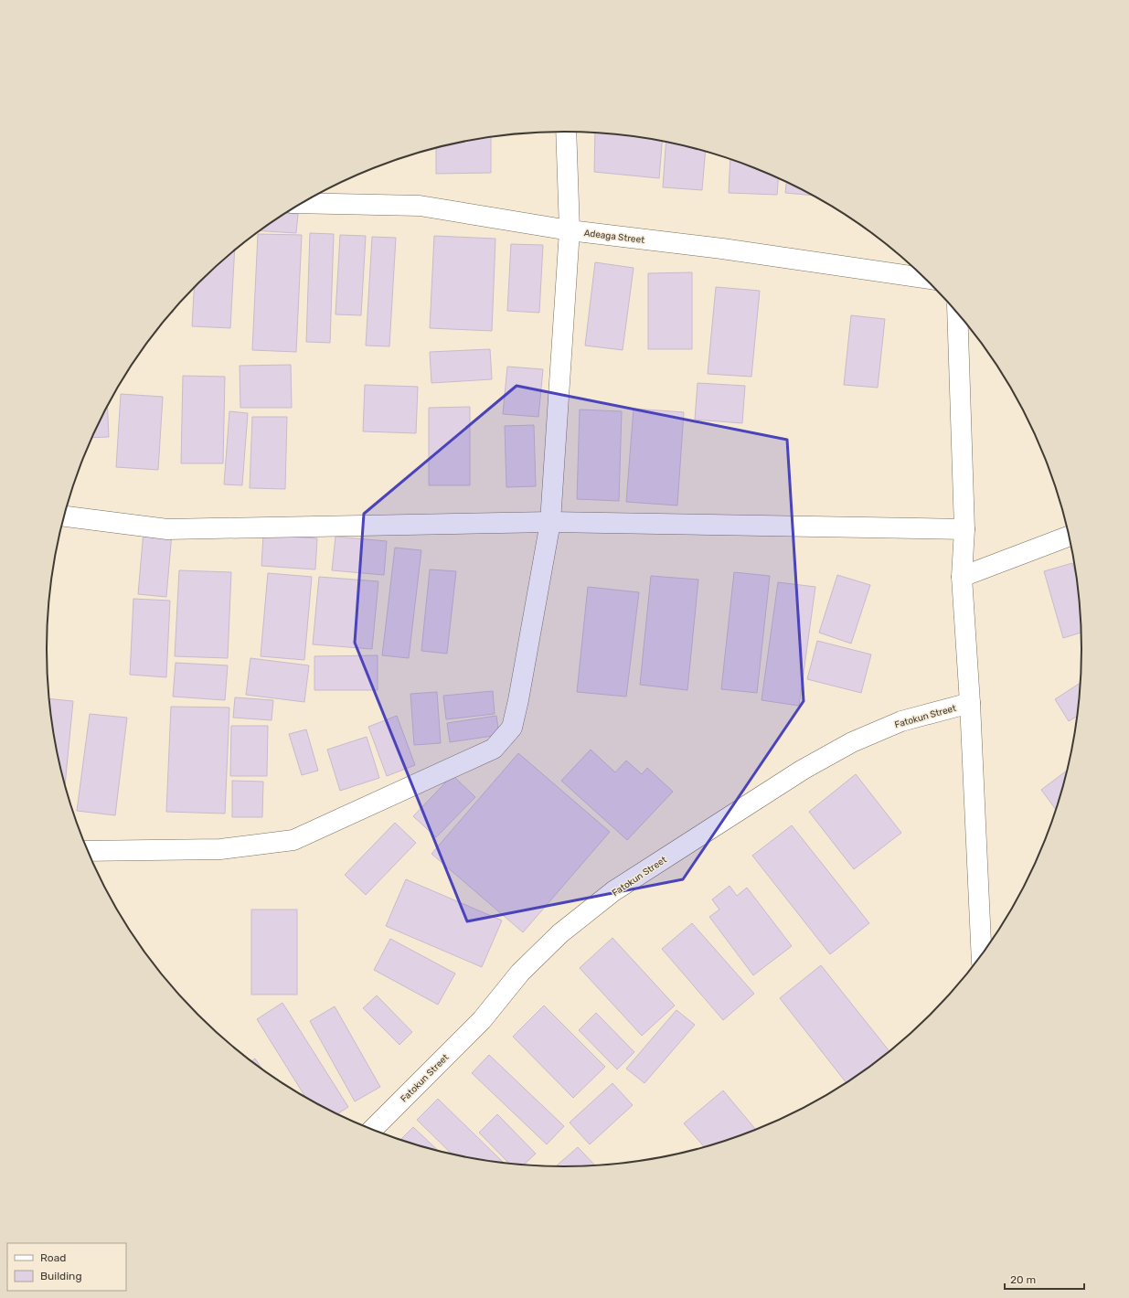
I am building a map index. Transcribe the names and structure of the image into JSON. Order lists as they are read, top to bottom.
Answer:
{
  "streets": {
    "street": ["Adeaga Street", "Fatokun Street"]
  },
  "legend": ["Road", "Building"],
  "scale_bar": "20 m"
}
